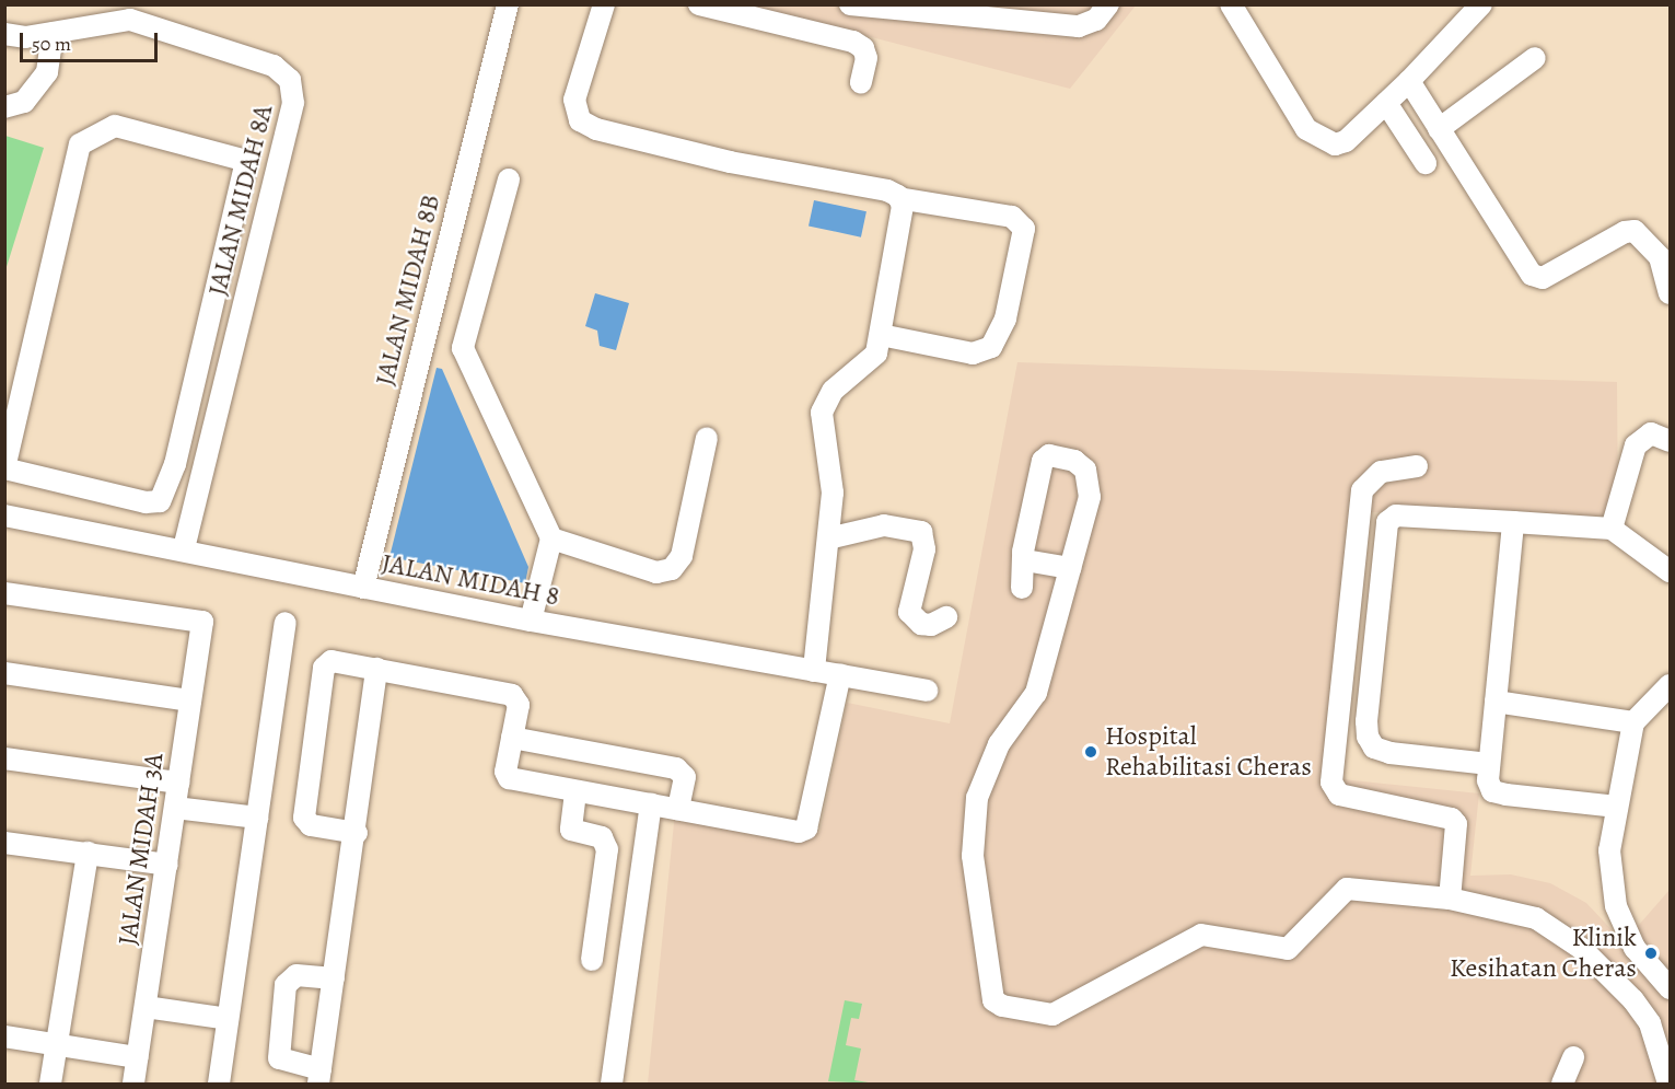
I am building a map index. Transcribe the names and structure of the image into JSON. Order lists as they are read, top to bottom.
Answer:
{
  "streets": {
    "street": [
      "JALAN MIDAH 8A",
      "JALAN MIDAH 8B",
      "JALAN MIDAH 8",
      "JALAN MIDAH 3A"
    ]
  },
  "crossings": [
    ["JALAN MIDAH 8A", "JALAN MIDAH 8"],
    ["JALAN MIDAH 8B", "JALAN MIDAH 8"]
  ],
  "places": ["Hospital Rehabilitasi Cheras", "Klinik Kesihatan Cheras"],
  "scale_bar": "50 m"
}
